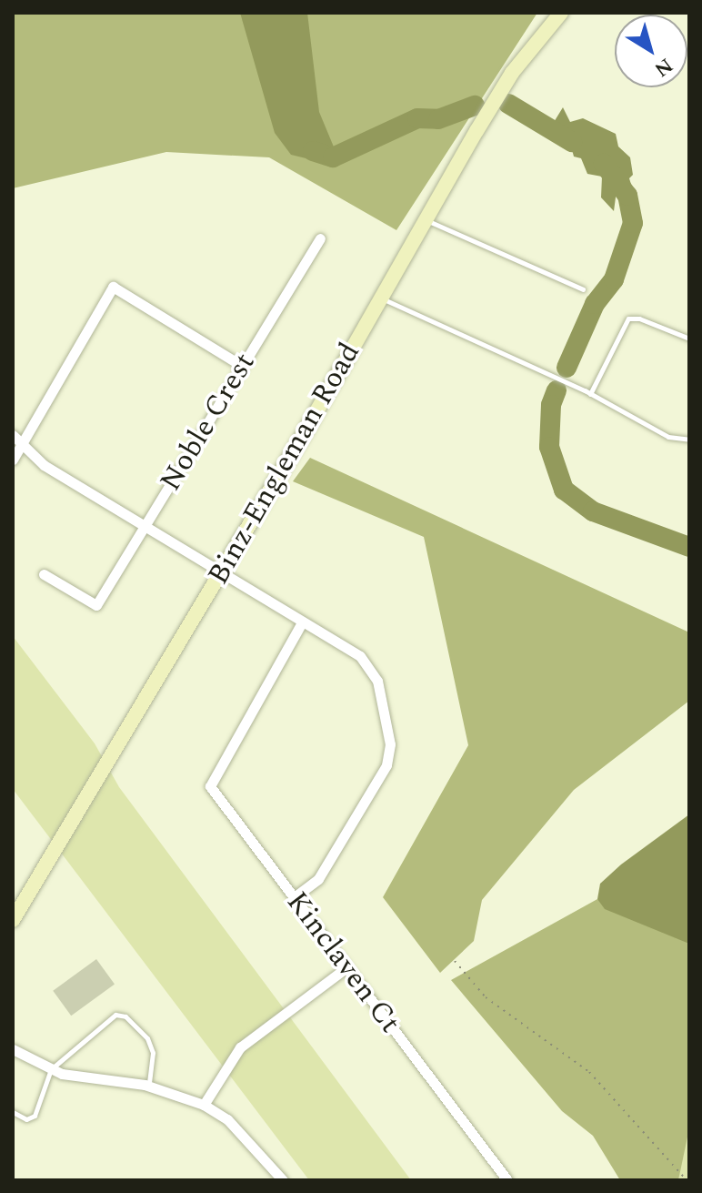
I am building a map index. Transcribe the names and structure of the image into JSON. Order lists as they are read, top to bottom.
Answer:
{
  "streets": {
    "street": ["Noble Crest", "Binz-Engleman Road", "Kinclaven Ct"]
  },
  "north": "bottom right"
}
